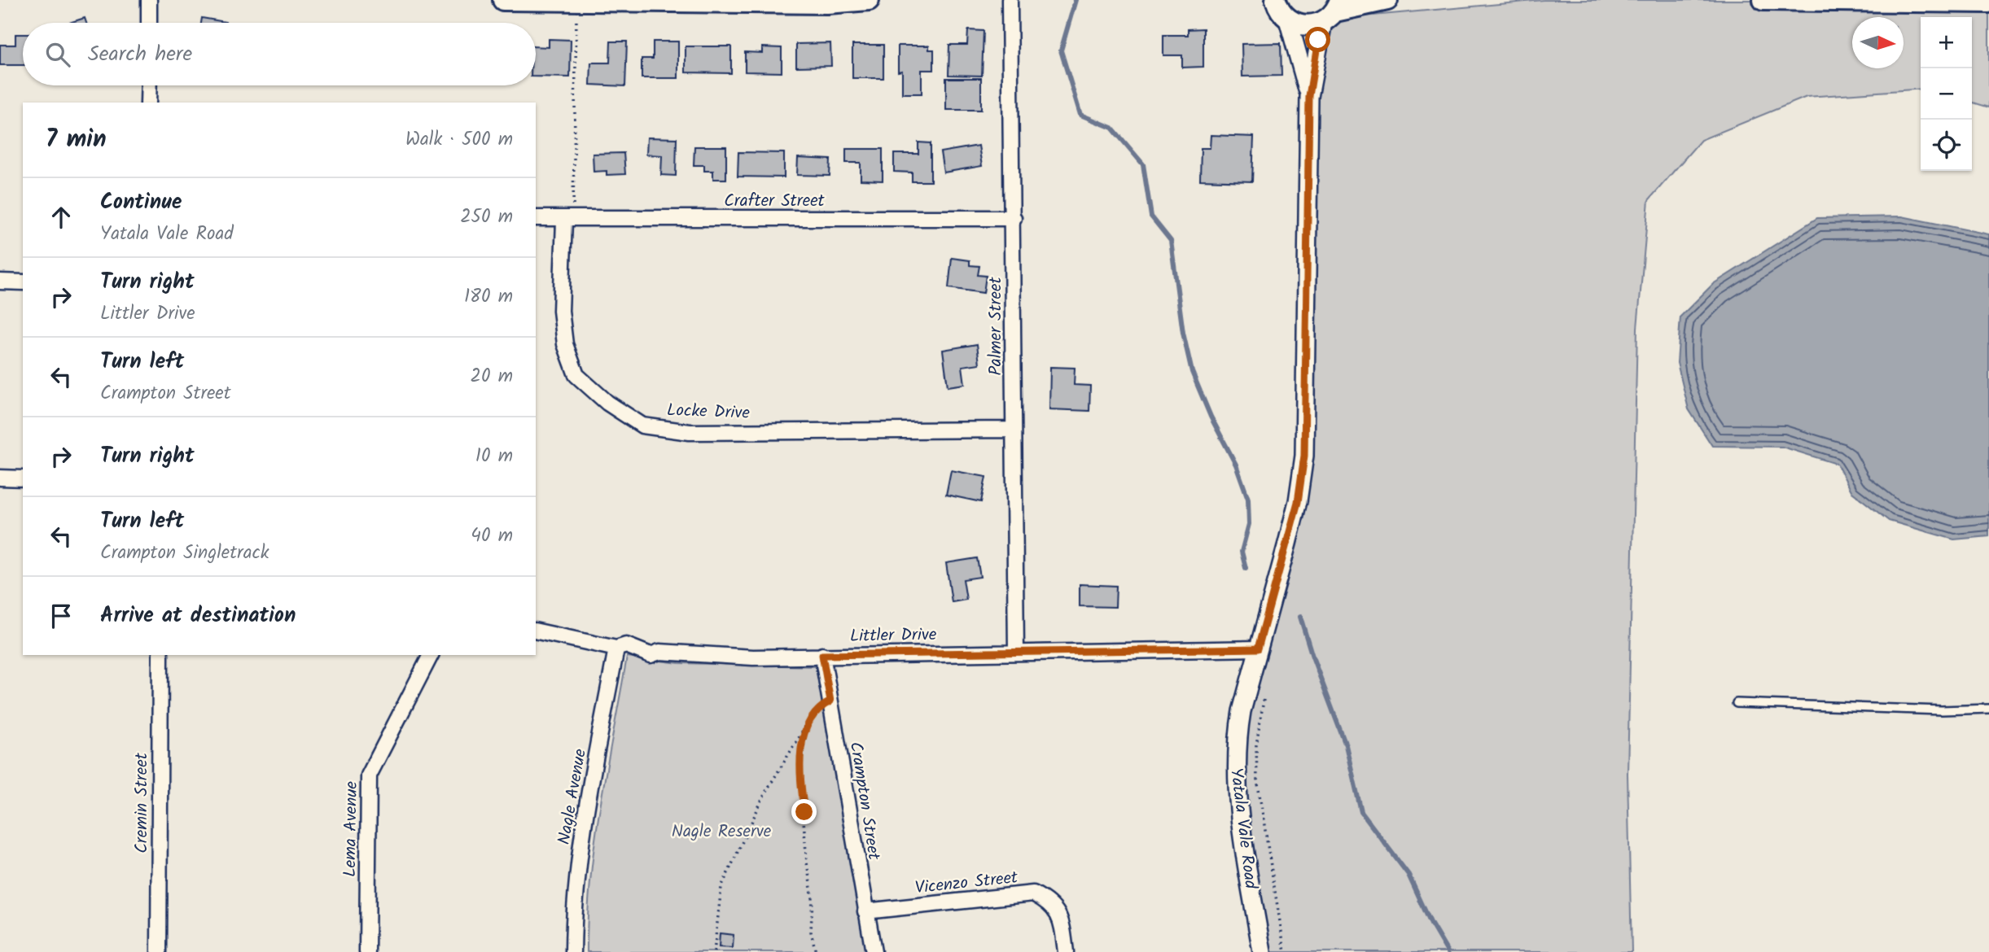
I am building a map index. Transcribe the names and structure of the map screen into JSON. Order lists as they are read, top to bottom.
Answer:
{
  "streets": {
    "street": [
      "Crafter Street",
      "Palmer Street",
      "Locke Drive",
      "Littler Drive",
      "Nagle Avenue",
      "Crampton Street",
      "Cremin Street",
      "Yatala Vale Road",
      "Lema Avenue",
      "Vicenzo Street"
    ]
  },
  "crossings": [
    ["Crafter Street", "Palmer Street"],
    ["Crafter Street", "Locke Drive"],
    ["Palmer Street", "Locke Drive"],
    ["Palmer Street", "Littler Drive"],
    ["Littler Drive", "Nagle Avenue"],
    ["Littler Drive", "Crampton Street"],
    ["Littler Drive", "Yatala Vale Road"],
    ["Crampton Street", "Vicenzo Street"]
  ],
  "parks": ["Nagle Reserve"],
  "north": "right",
  "page": {
    "map_buttons": ["+", "−"],
    "search": "Search here",
    "heading": ["7 min", "Walk · 500 m"],
    "list": [
      ["Continue", "Yatala Vale Road", "250 m"],
      ["Turn right", "Littler Drive", "180 m"],
      ["Turn left", "Crampton Street", "20 m"],
      ["Turn right", "10 m"],
      ["Turn left", "Crampton Singletrack", "40 m"],
      "Arrive at destination"
    ]
  }
}
